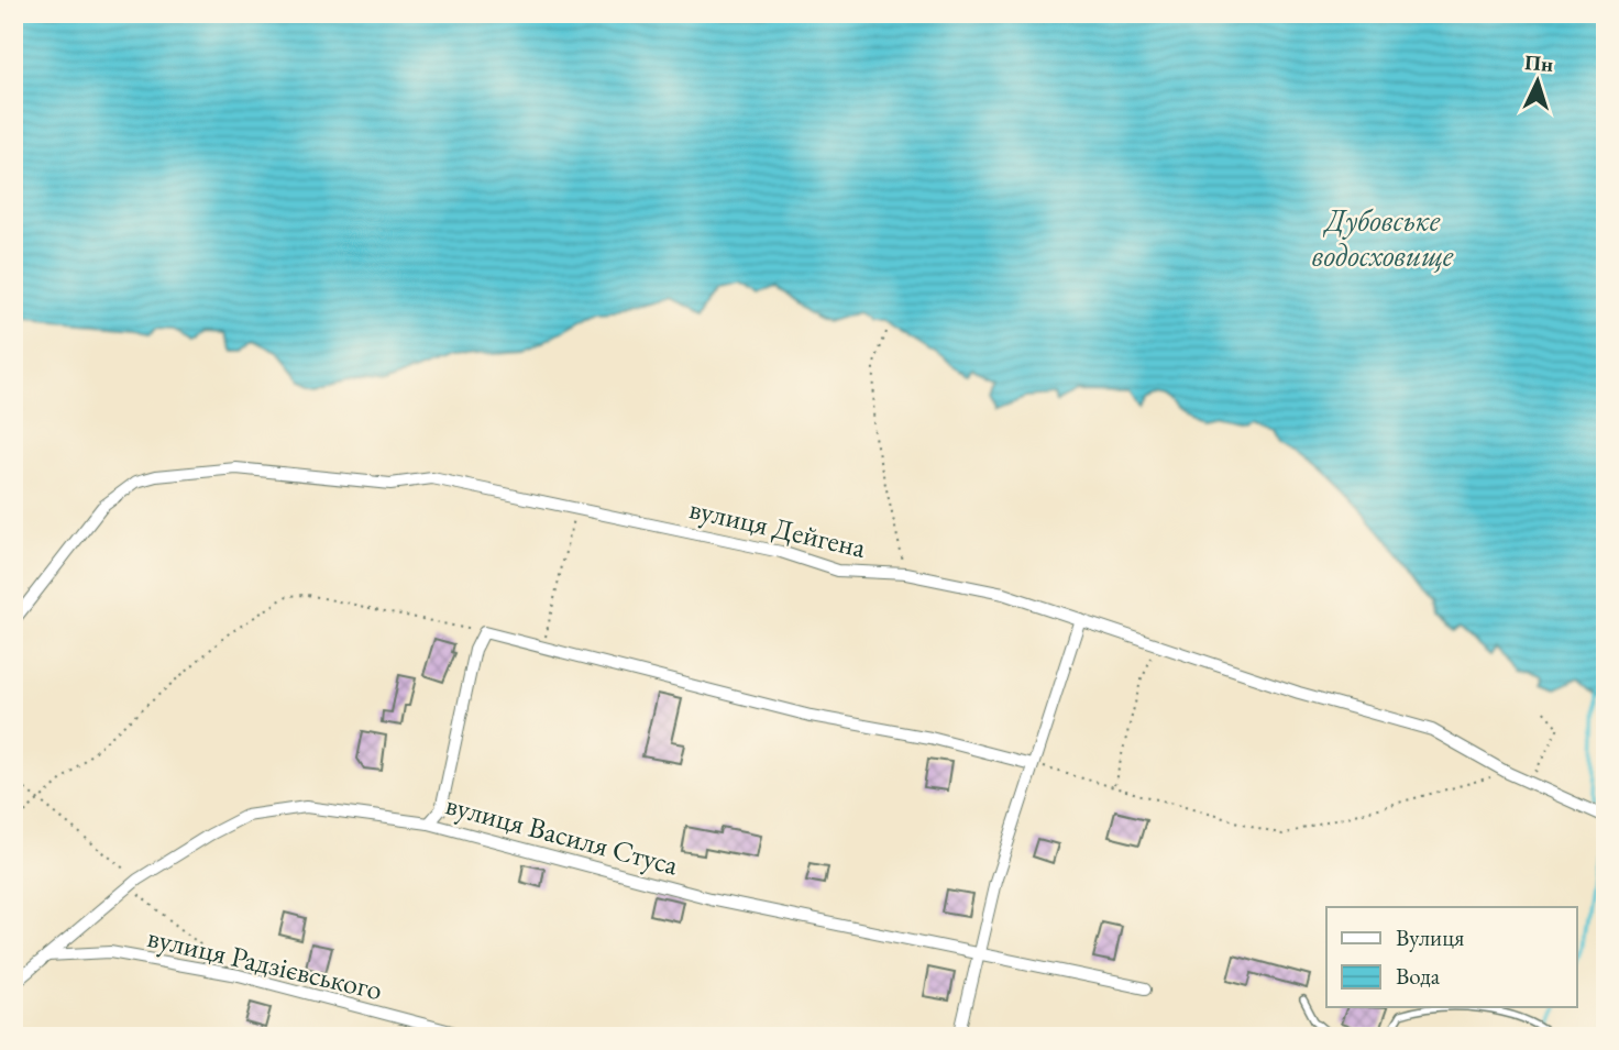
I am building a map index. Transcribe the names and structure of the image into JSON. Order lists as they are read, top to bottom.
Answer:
{
  "streets": {
    "street": ["вулиця Дейгена", "вулиця Василя Стуса", "вулиця Радзієвського"]
  },
  "crossings": [
    ["вулиця Василя Стуса", "вулиця Радзієвського"]
  ],
  "water": ["Дубовське водосховище"],
  "legend": ["Вулиця", "Вода"],
  "north": "top"
}
